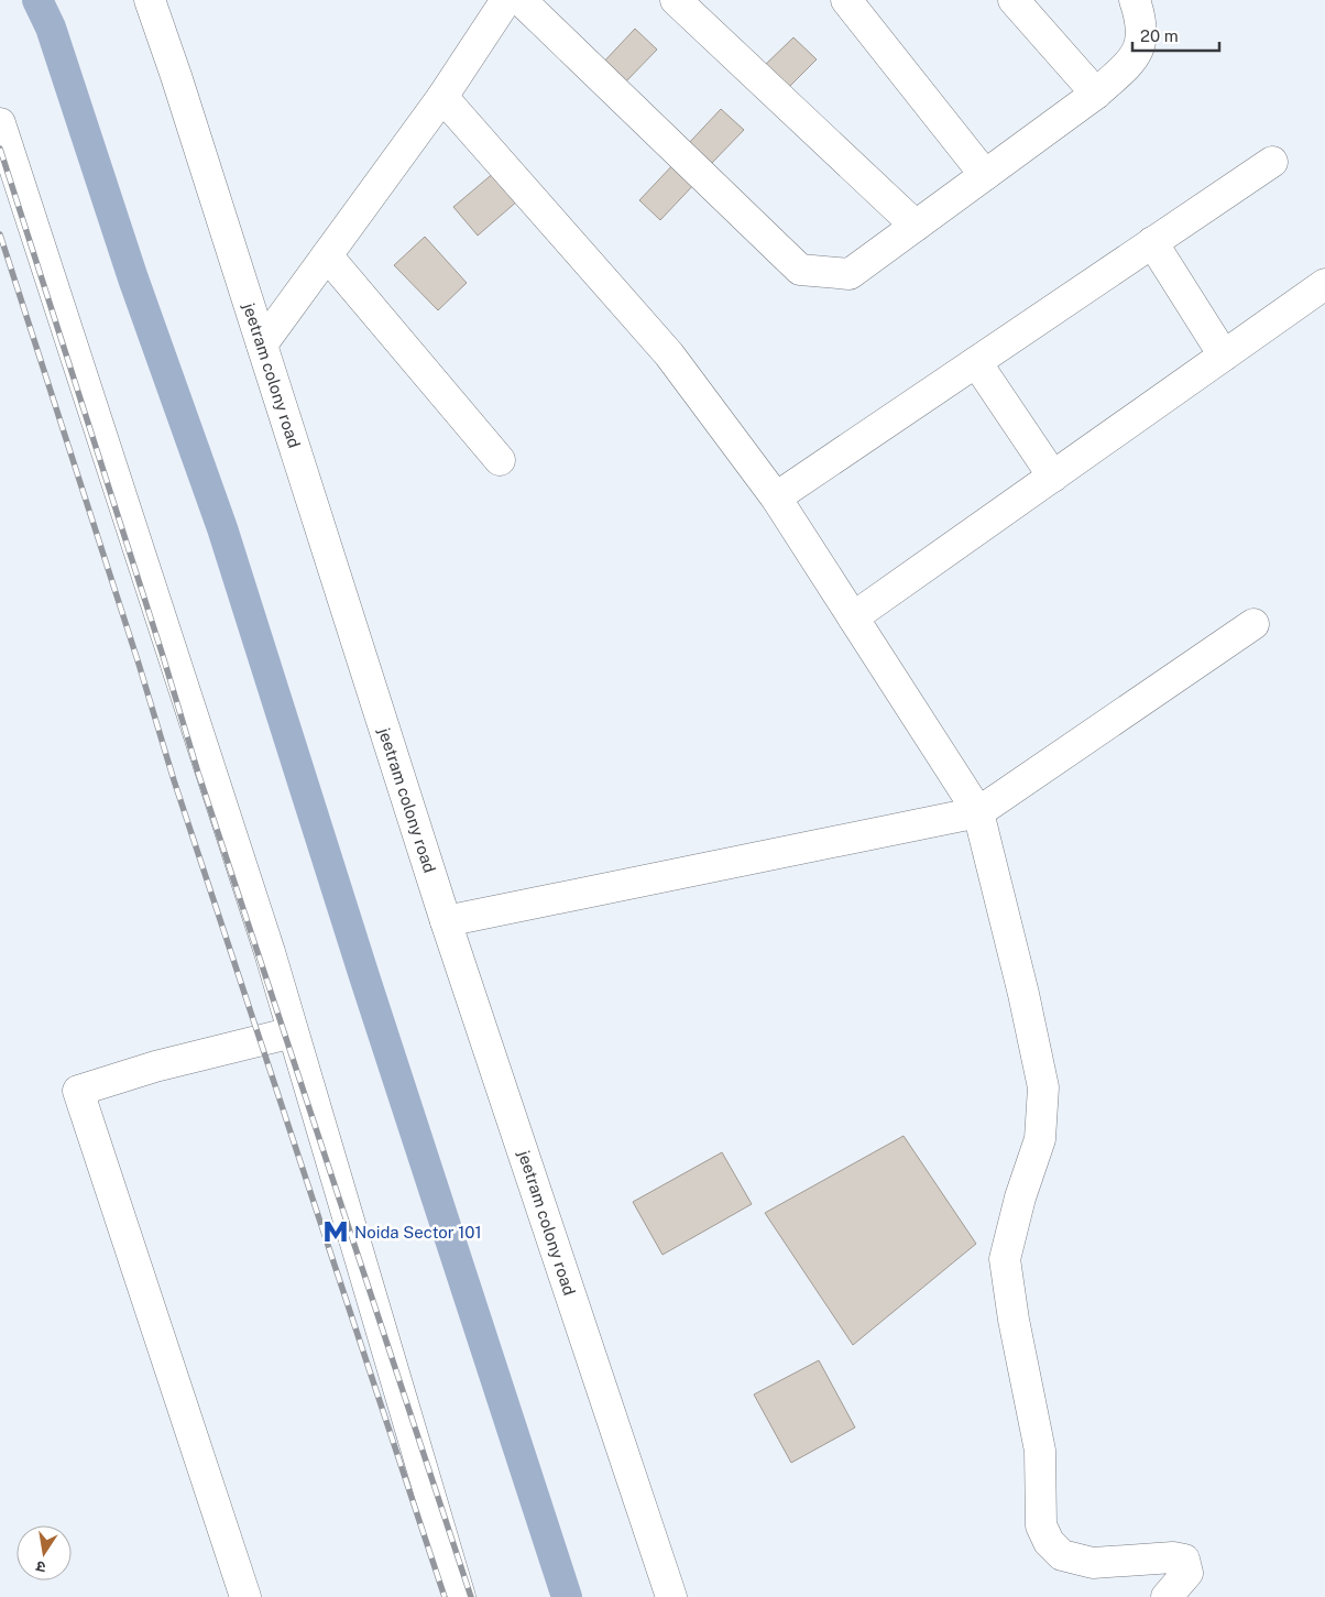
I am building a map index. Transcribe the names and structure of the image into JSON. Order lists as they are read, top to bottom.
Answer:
{
  "streets": {
    "street": ["jeetram colony road"]
  },
  "places": {
    "metro station": ["Noida Sector 101"]
  },
  "scale_bar": "20 m",
  "north": "bottom"
}
